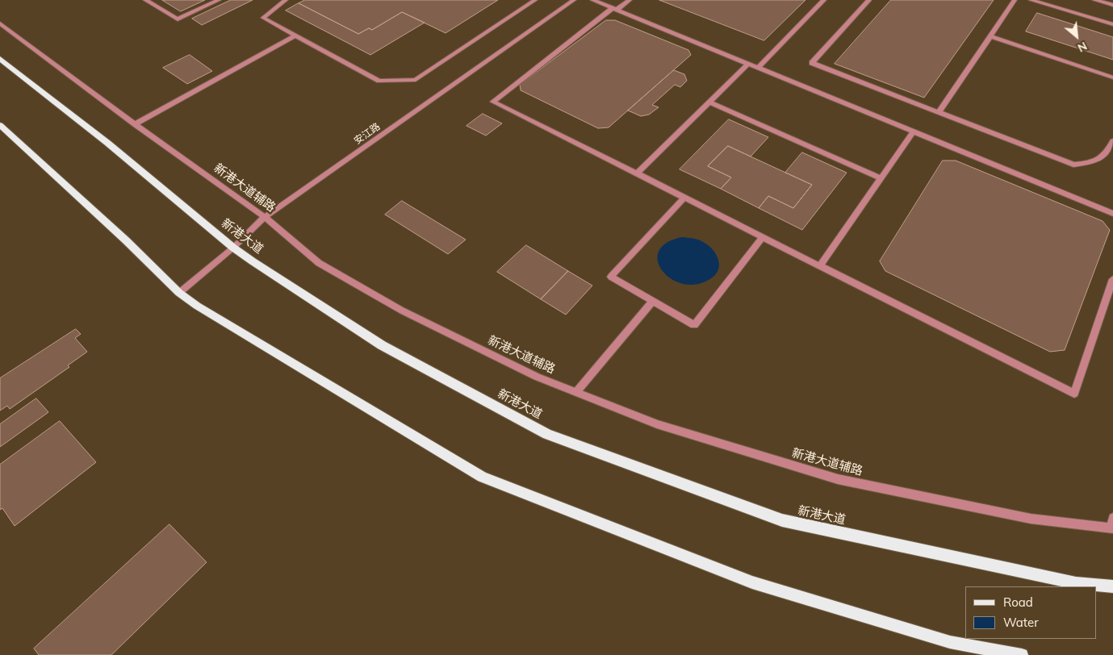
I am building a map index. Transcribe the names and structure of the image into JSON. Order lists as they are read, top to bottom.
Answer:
{
  "streets": {
    "main road": ["新港大道"],
    "street": ["安江路", "新港大道辅路"]
  },
  "crossings": [
    ["安江路", "新港大道辅路"],
    ["安江路", "新港大道"]
  ],
  "legend": ["Road", "Water"],
  "north": "bottom right"
}
